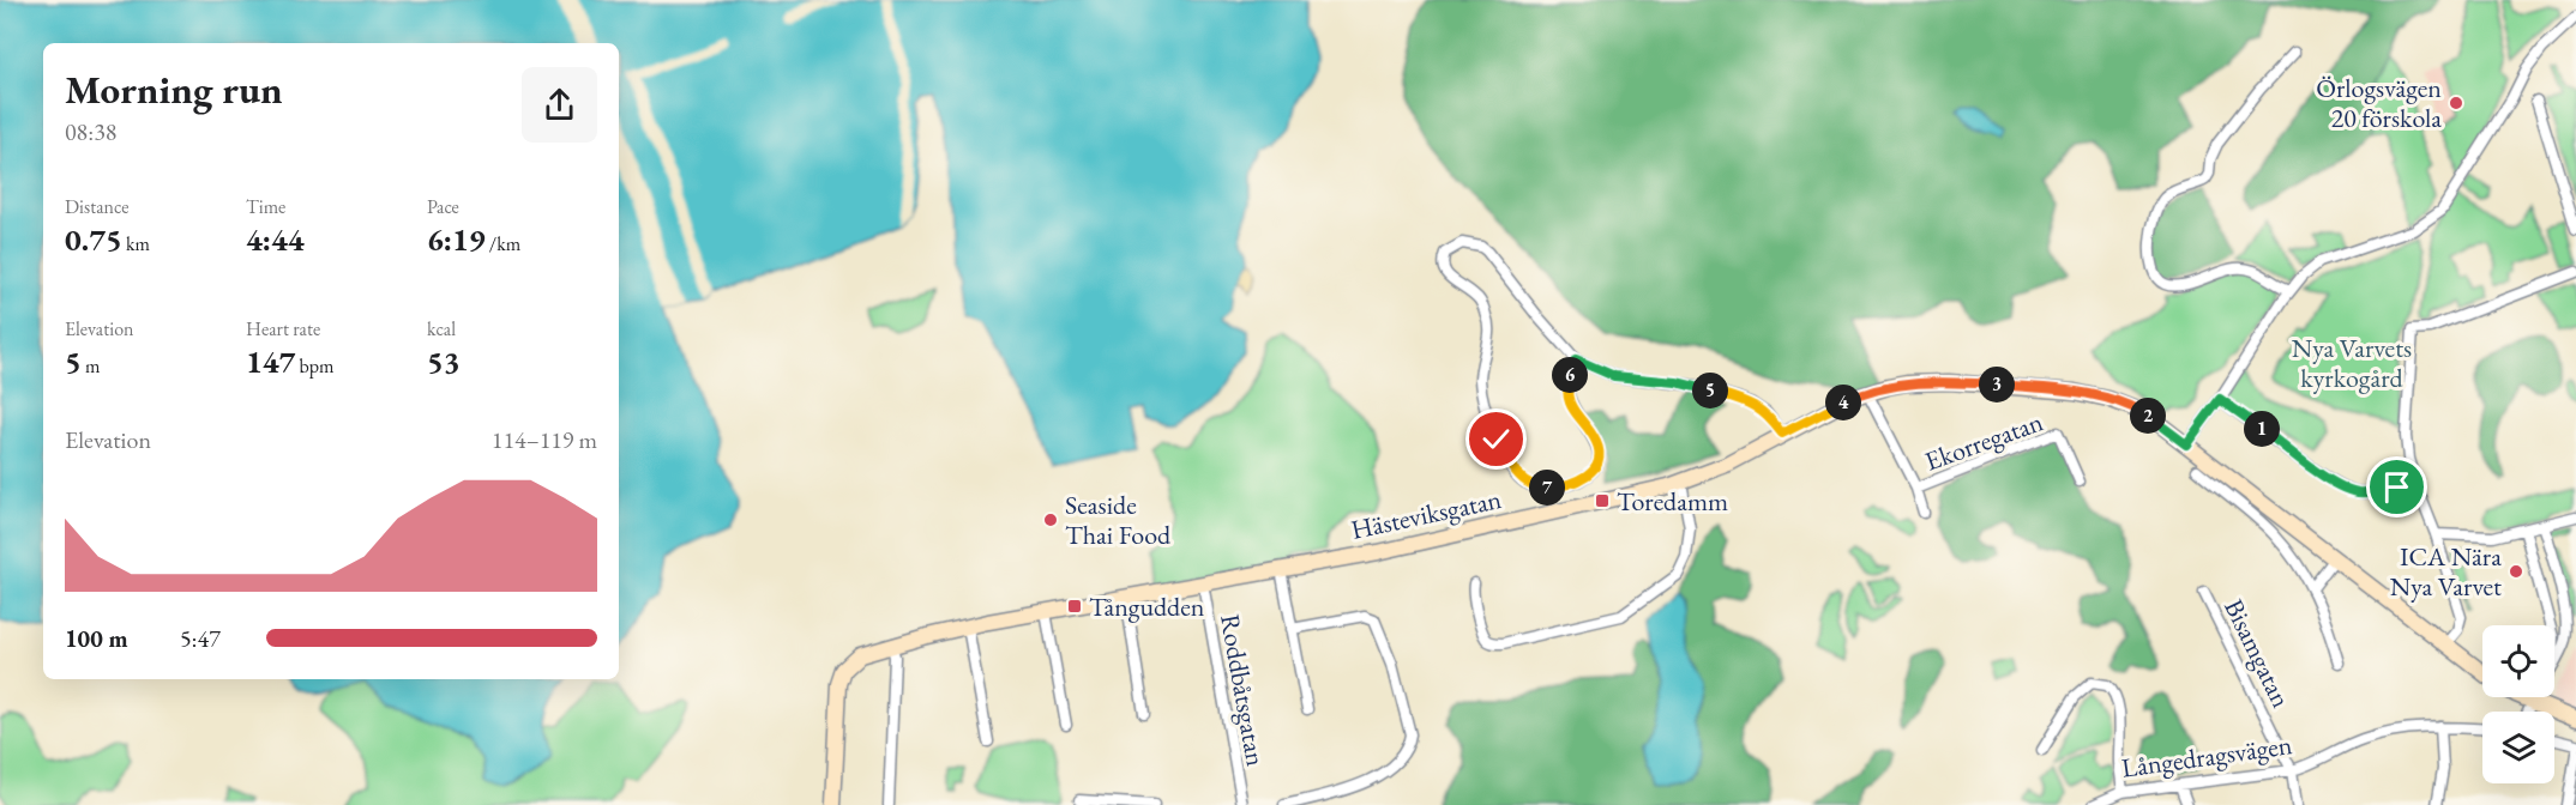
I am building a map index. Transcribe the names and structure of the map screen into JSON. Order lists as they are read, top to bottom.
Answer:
{
  "streets": {
    "street": [
      "Ekorregatan",
      "Hästeviksgatan",
      "Bisamgatan",
      "Roddbåtsgatan",
      "Långedragsvägen"
    ]
  },
  "crossings": [
    ["Ekorregatan", "Hästeviksgatan"],
    ["Hästeviksgatan", "Roddbåtsgatan"],
    ["Bisamgatan", "Långedragsvägen"]
  ],
  "parks": ["Nya Varvets kyrkogård"],
  "places": {
    "other": ["Örlogsvägen 20 förskola", "Seaside Thai Food", "ICA Nära Nya Varvet"],
    "transit": ["Toredamm", "Tångudden"]
  },
  "page": {
    "heading": ["Morning run", "08:38"],
    "stats": [
      ["Distance", "0.75 km"],
      ["Time", "4:44"],
      ["Pace", "6:19 /km"],
      ["Elevation", "5 m"],
      ["Heart rate", "147 bpm"],
      ["kcal", "53"]
    ],
    "pins": [
      "6",
      "3",
      "5",
      "4",
      "2",
      "1",
      "7"
    ],
    "chart": ["Elevation", "114–119 m"],
    "list": [
      {
        "name": "100 m",
        "note": "5:47"
      }
    ]
  }
}
